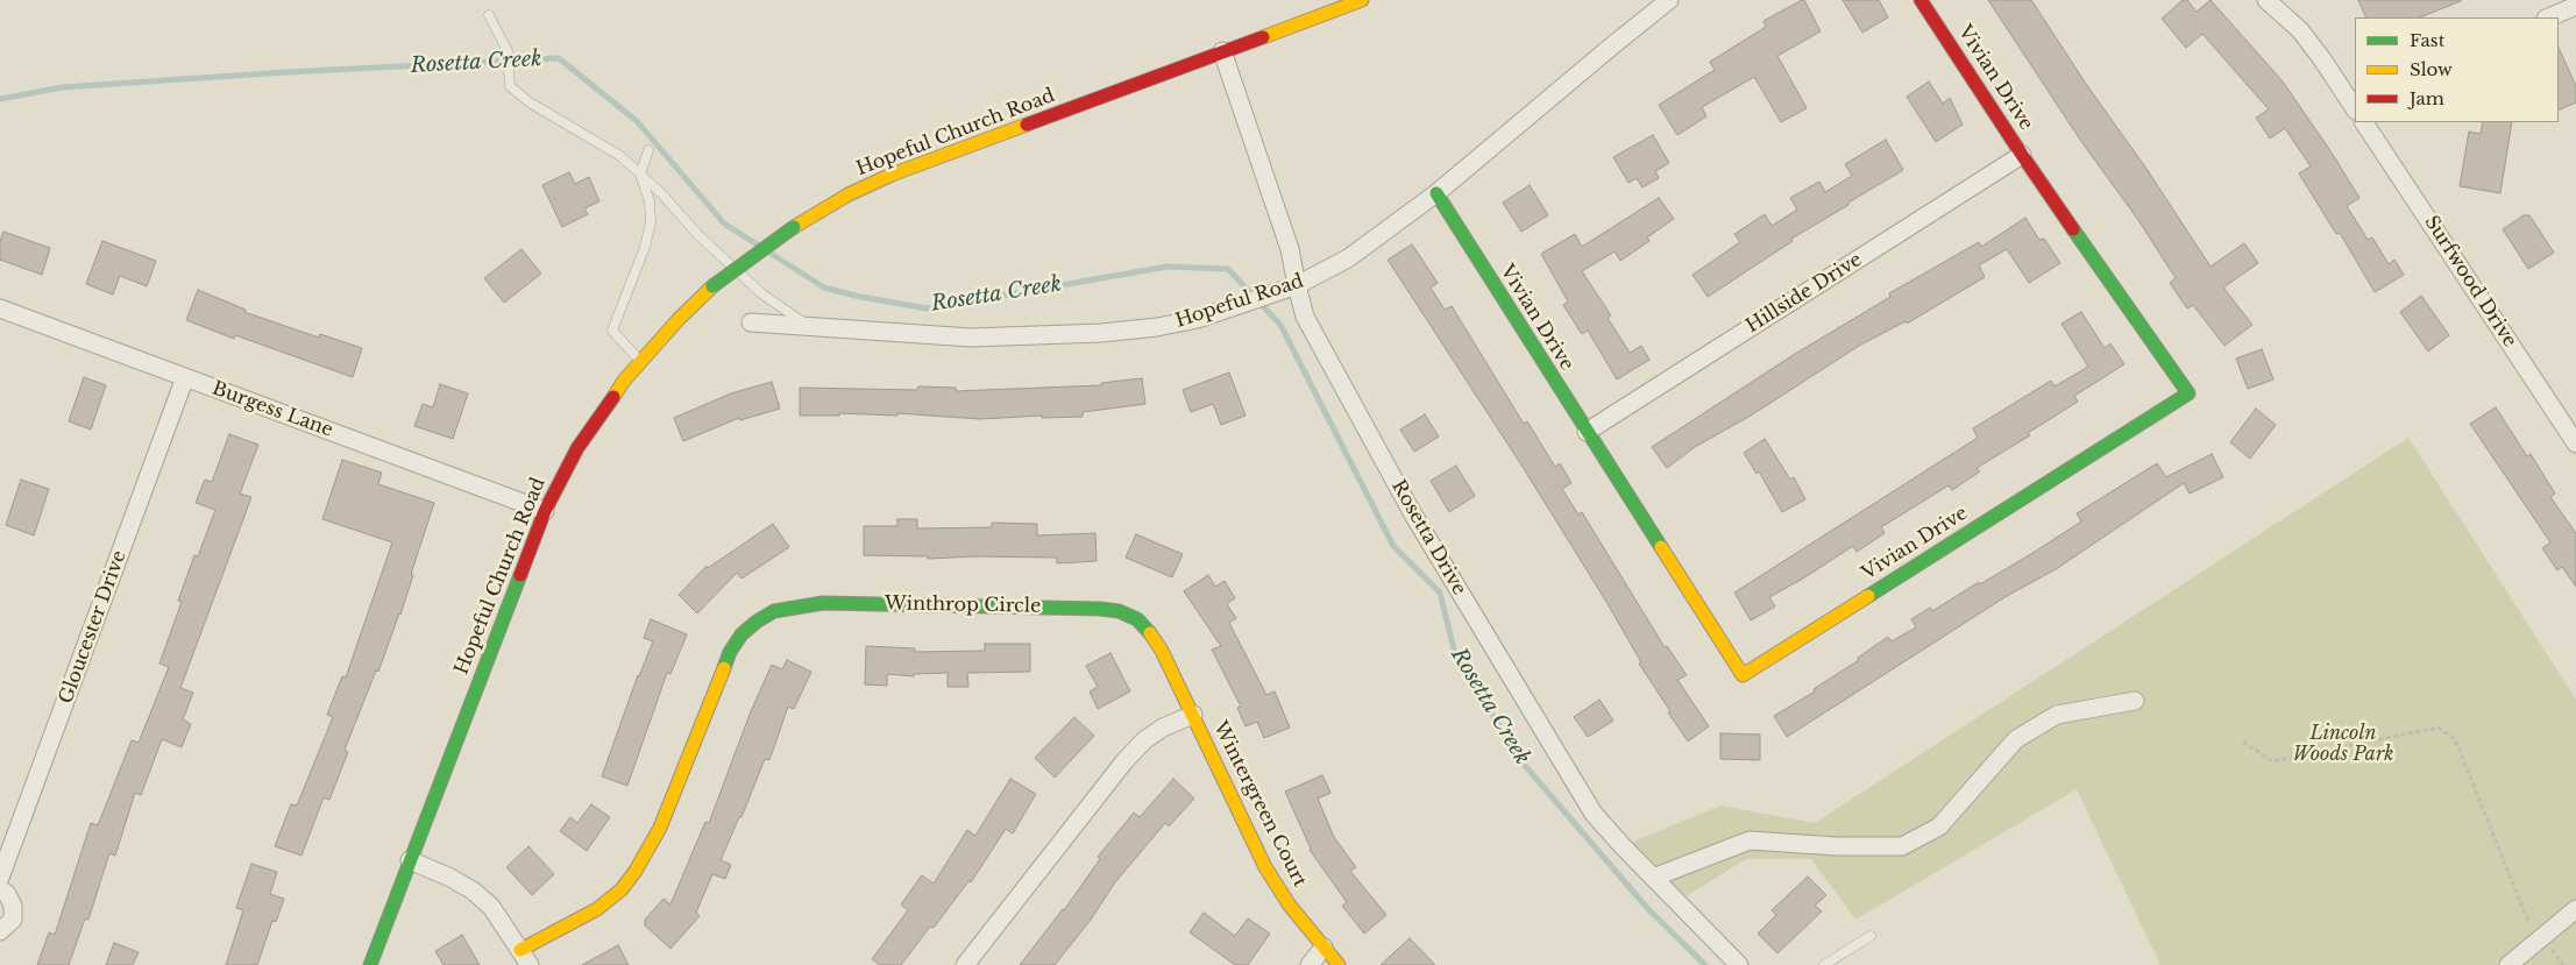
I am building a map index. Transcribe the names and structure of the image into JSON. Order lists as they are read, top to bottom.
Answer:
{
  "streets": {
    "street": [
      "Vivian Drive",
      "Hopeful Church Road",
      "Surfwood Drive",
      "Hillside Drive",
      "Hopeful Road",
      "Burgess Lane",
      "Rosetta Drive",
      "Winthrop Circle",
      "Gloucester Drive",
      "Wintergreen Court"
    ]
  },
  "crossings": [
    ["Vivian Drive", "Hillside Drive"],
    ["Vivian Drive", "Hopeful Road"],
    ["Hopeful Church Road", "Burgess Lane"],
    ["Hopeful Church Road", "Rosetta Drive"],
    ["Hopeful Road", "Rosetta Drive"],
    ["Burgess Lane", "Gloucester Drive"],
    ["Winthrop Circle", "Wintergreen Court"]
  ],
  "water": ["Rosetta Creek"],
  "parks": ["Lincoln Woods Park"],
  "legend": ["Fast", "Slow", "Jam"]
}
